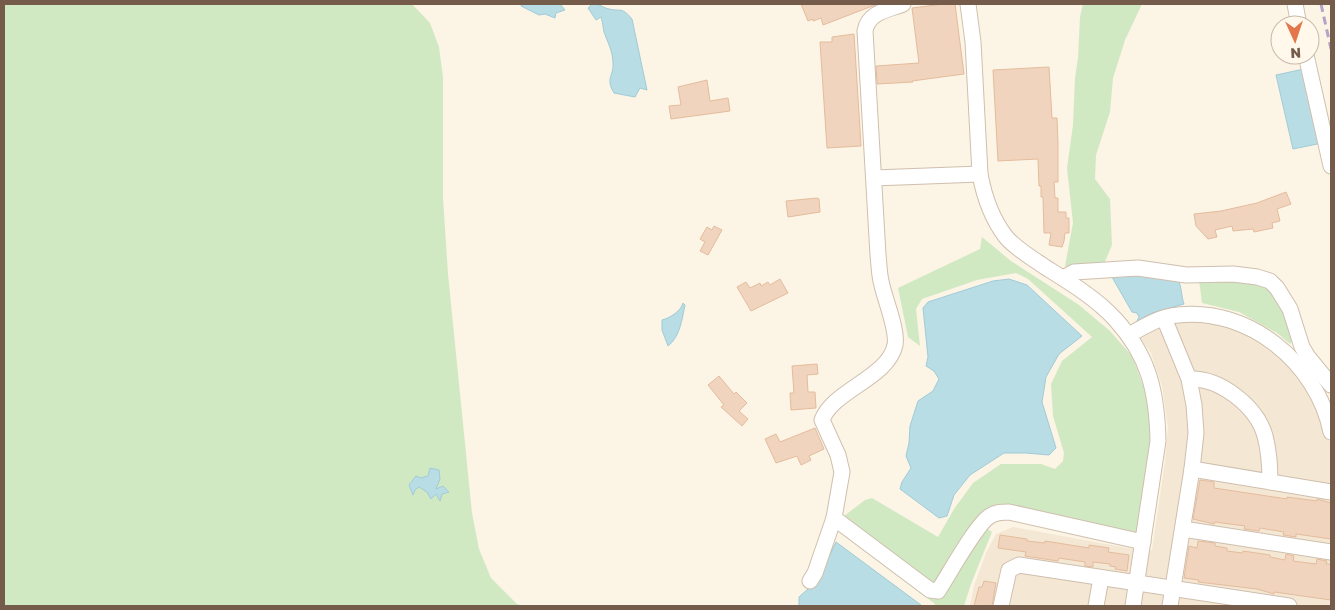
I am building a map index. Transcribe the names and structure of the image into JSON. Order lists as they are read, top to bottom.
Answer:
{
  "north": "bottom"
}
